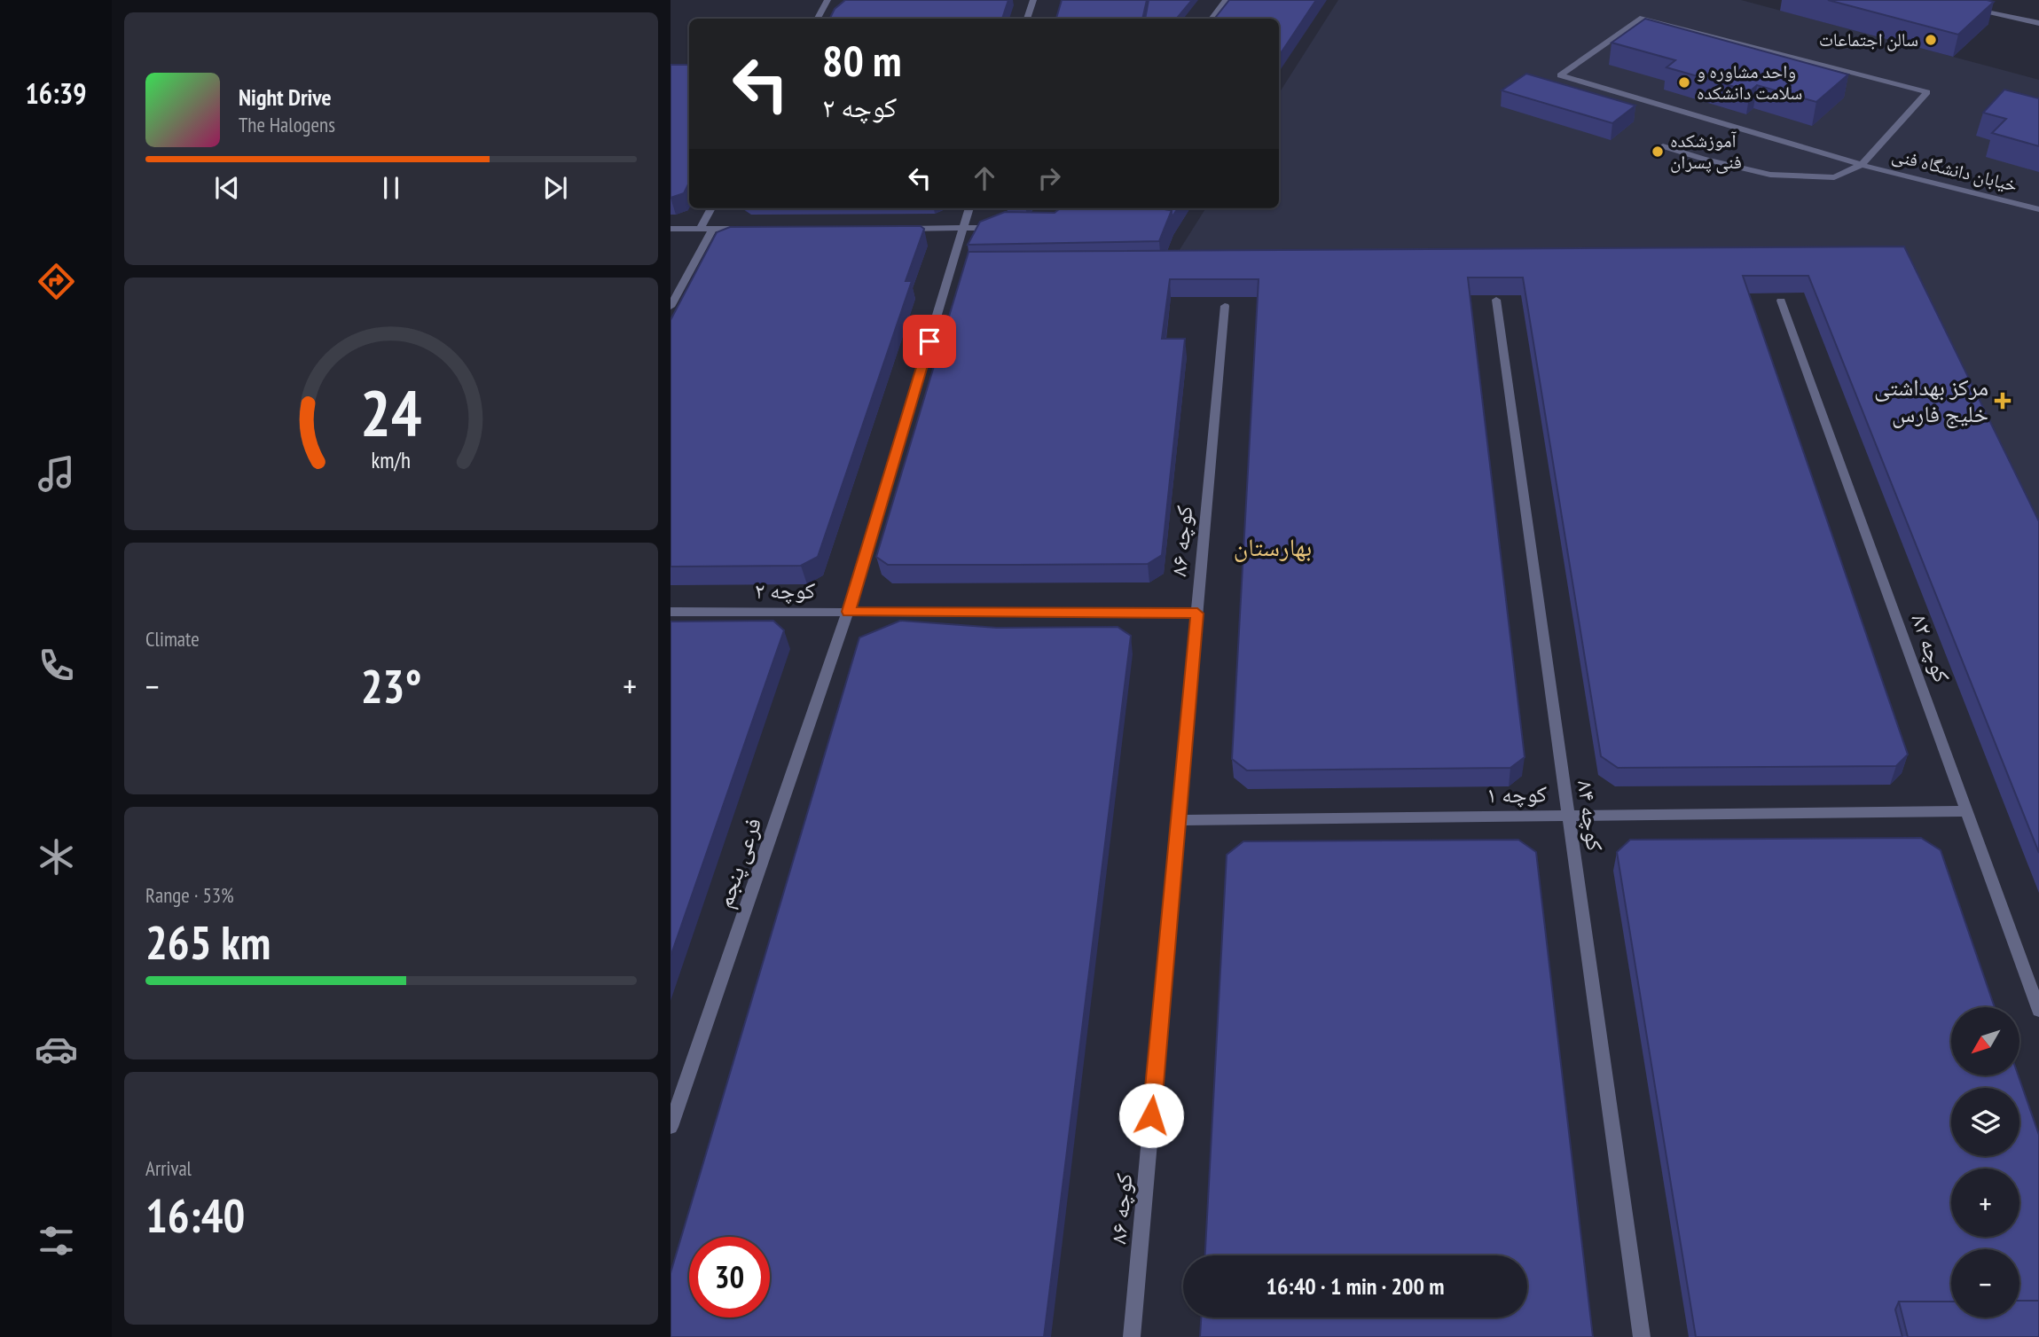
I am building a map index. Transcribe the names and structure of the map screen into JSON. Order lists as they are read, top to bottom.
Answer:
{
  "streets": {
    "street": [
      "خیابان دانشگاه فنی",
      "کوچه ۸۶",
      "کوچه ۲",
      "کوچه ۸۲",
      "کوچه ۱",
      "کوچه ۸۴",
      "فرعی پنجم"
    ]
  },
  "crossings": [
    ["کوچه ۸۶", "کوچه ۲"],
    ["کوچه ۸۶", "کوچه ۱"],
    ["کوچه ۲", "فرعی پنجم"],
    ["کوچه ۸۲", "کوچه ۱"],
    ["کوچه ۱", "کوچه ۸۴"]
  ],
  "districts": ["بهارستان"],
  "places": {
    "other": ["سالن اجتماعات", "واحد مشاوره و سلامت دانشکده", "آموزشکده فنی پسران"],
    "health": ["مرکز بهداشتی خلیج فارس"]
  },
  "north": "bottom left",
  "page": {
    "tabs": "16:39",
    "turn": ["80 m", "کوچه ۲"],
    "song": ["Night Drive", "The Halogens"],
    "tile": [
      "Climate",
      ["Range · 53%", "265 km"],
      ["Arrival", "16:40"]
    ],
    "heat": ["−", "23°", "+"],
    "map_buttons": ["+", "−"],
    "limit": "30",
    "trip": "16:40 · 1 min · 200 m",
    "gauge": ["24", "km/h"]
  }
}
